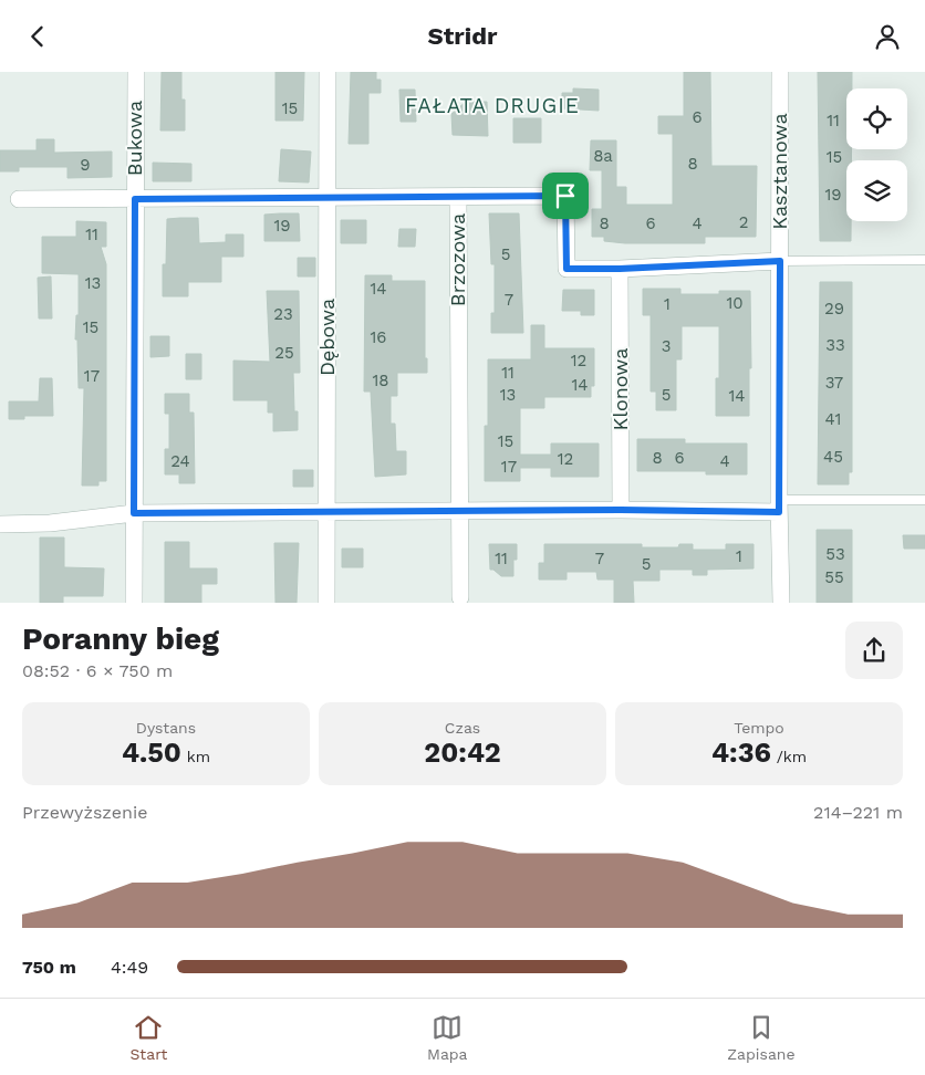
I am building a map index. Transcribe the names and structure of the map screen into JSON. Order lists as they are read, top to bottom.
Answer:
{
  "streets": {
    "street": [
      "Bukowa",
      "Kasztanowa",
      "Brzozowa",
      "Dębowa",
      "Klonowa"
    ]
  },
  "crossings": [
    ["Bukowa", "Brzozowa"],
    ["Brzozowa", "Dębowa"]
  ],
  "districts": ["FAŁATA DRUGIE"],
  "house_numbers": [
    "15",
    "6",
    "11",
    "8a",
    "15",
    "8",
    "9",
    "19",
    "2",
    "8",
    "6",
    "4",
    "19",
    "11",
    "5",
    "13",
    "14",
    "7",
    "10",
    "1",
    "29",
    "23",
    "15",
    "16",
    "33",
    "3",
    "25",
    "12",
    "11",
    "17",
    "18",
    "37",
    "14",
    "13",
    "5",
    "14",
    "41",
    "15",
    "45",
    "8",
    "6",
    "12",
    "24",
    "4",
    "17",
    "53",
    "1",
    "11",
    "7",
    "5",
    "55"
  ],
  "page": {
    "header": "Stridr",
    "heading": ["Poranny bieg", "08:52 · 6 × 750 m"],
    "stats": [
      ["Dystans", "4.50 km"],
      ["Czas", "20:42"],
      ["Tempo", "4:36 /km"]
    ],
    "chart": ["Przewyższenie", "214–221 m"],
    "list": [
      {
        "name": "750 m",
        "note": "4:49"
      }
    ],
    "tabs": ["Start", "Mapa", "Zapisane"]
  }
}
